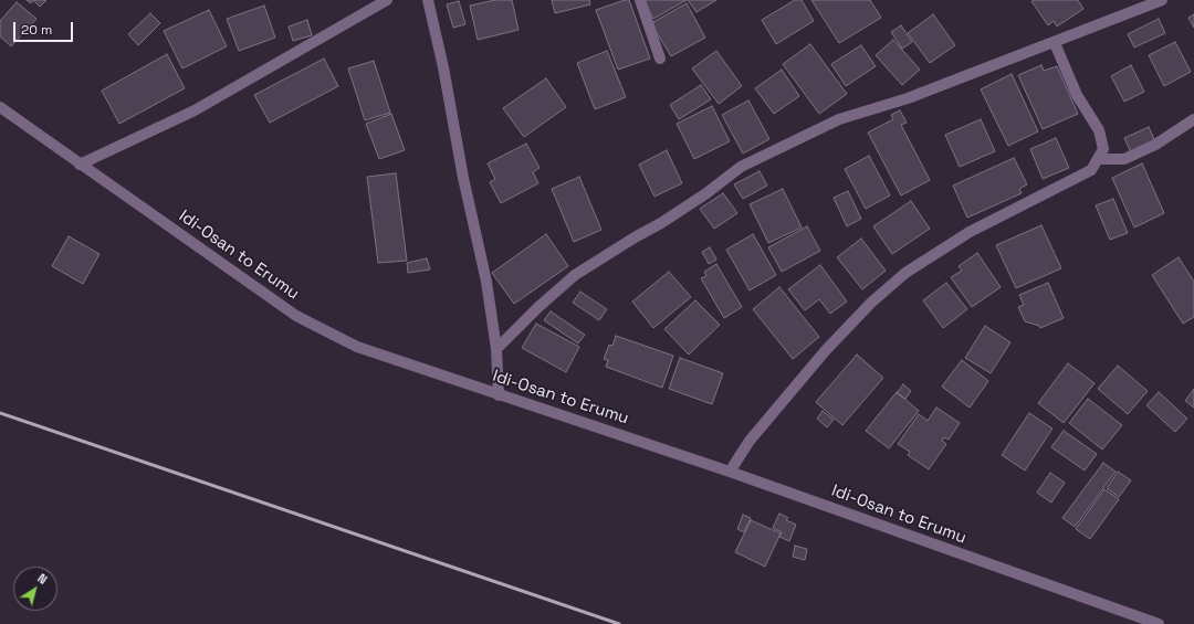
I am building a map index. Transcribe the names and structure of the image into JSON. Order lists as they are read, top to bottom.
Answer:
{
  "streets": {
    "street": ["Idi-Osan to Erumu"]
  },
  "scale_bar": "20 m",
  "north": "top right"
}
